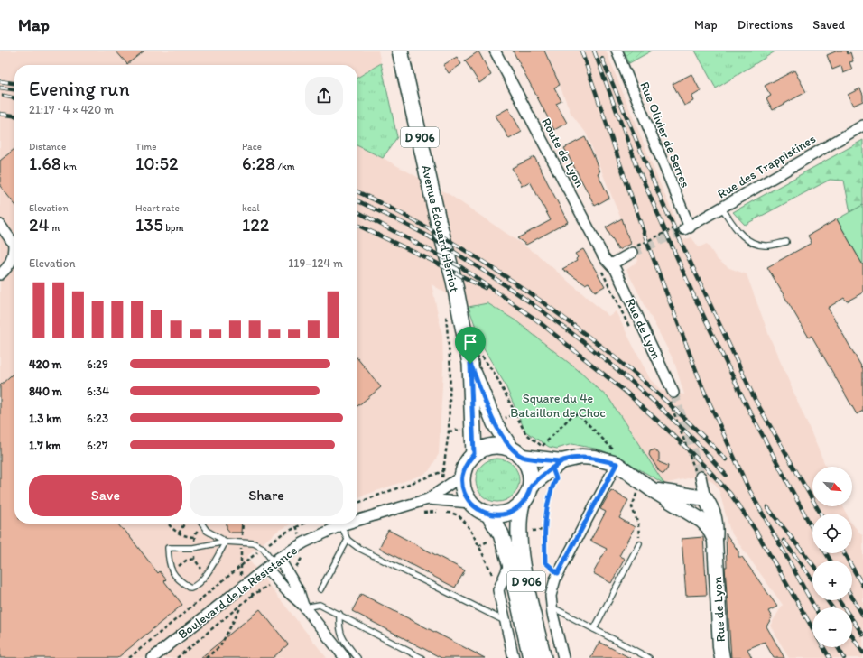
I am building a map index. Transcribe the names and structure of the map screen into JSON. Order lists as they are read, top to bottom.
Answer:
{
  "streets": {
    "main road": ["D 906", "Avenue Édouard Herriot", "Rue de Lyon"],
    "street": [
      "Rue Olivier de Serres",
      "Route de Lyon",
      "Rue des Trappistines",
      "Boulevard de la Résistance"
    ]
  },
  "crossings": [
    ["Rue Olivier de Serres", "Rue des Trappistines"],
    ["D 906", "Avenue Édouard Herriot"],
    ["D 906", "Boulevard de la Résistance"],
    ["Route de Lyon", "Rue de Lyon"],
    ["Avenue Édouard Herriot", "Boulevard de la Résistance"]
  ],
  "parks": ["Square du 4e Bataillon de Choc"],
  "north": "bottom right",
  "page": {
    "header": "Map",
    "nav": ["Map", "Directions", "Saved"],
    "heading": ["Evening run", "21:17 · 4 × 420 m"],
    "stats": [
      ["Distance", "1.68 km"],
      ["Time", "10:52"],
      ["Pace", "6:28 /km"],
      ["Elevation", "24 m"],
      ["Heart rate", "135 bpm"],
      ["kcal", "122"]
    ],
    "chart": ["Elevation", "119–124 m"],
    "list": [
      {
        "name": "420 m",
        "note": "6:29"
      },
      {
        "name": "840 m",
        "note": "6:34"
      },
      {
        "name": "1.3 km",
        "note": "6:23"
      },
      {
        "name": "1.7 km",
        "note": "6:27"
      }
    ],
    "map_buttons": ["+", "−"],
    "buttons": ["Save", "Share"]
  }
}
